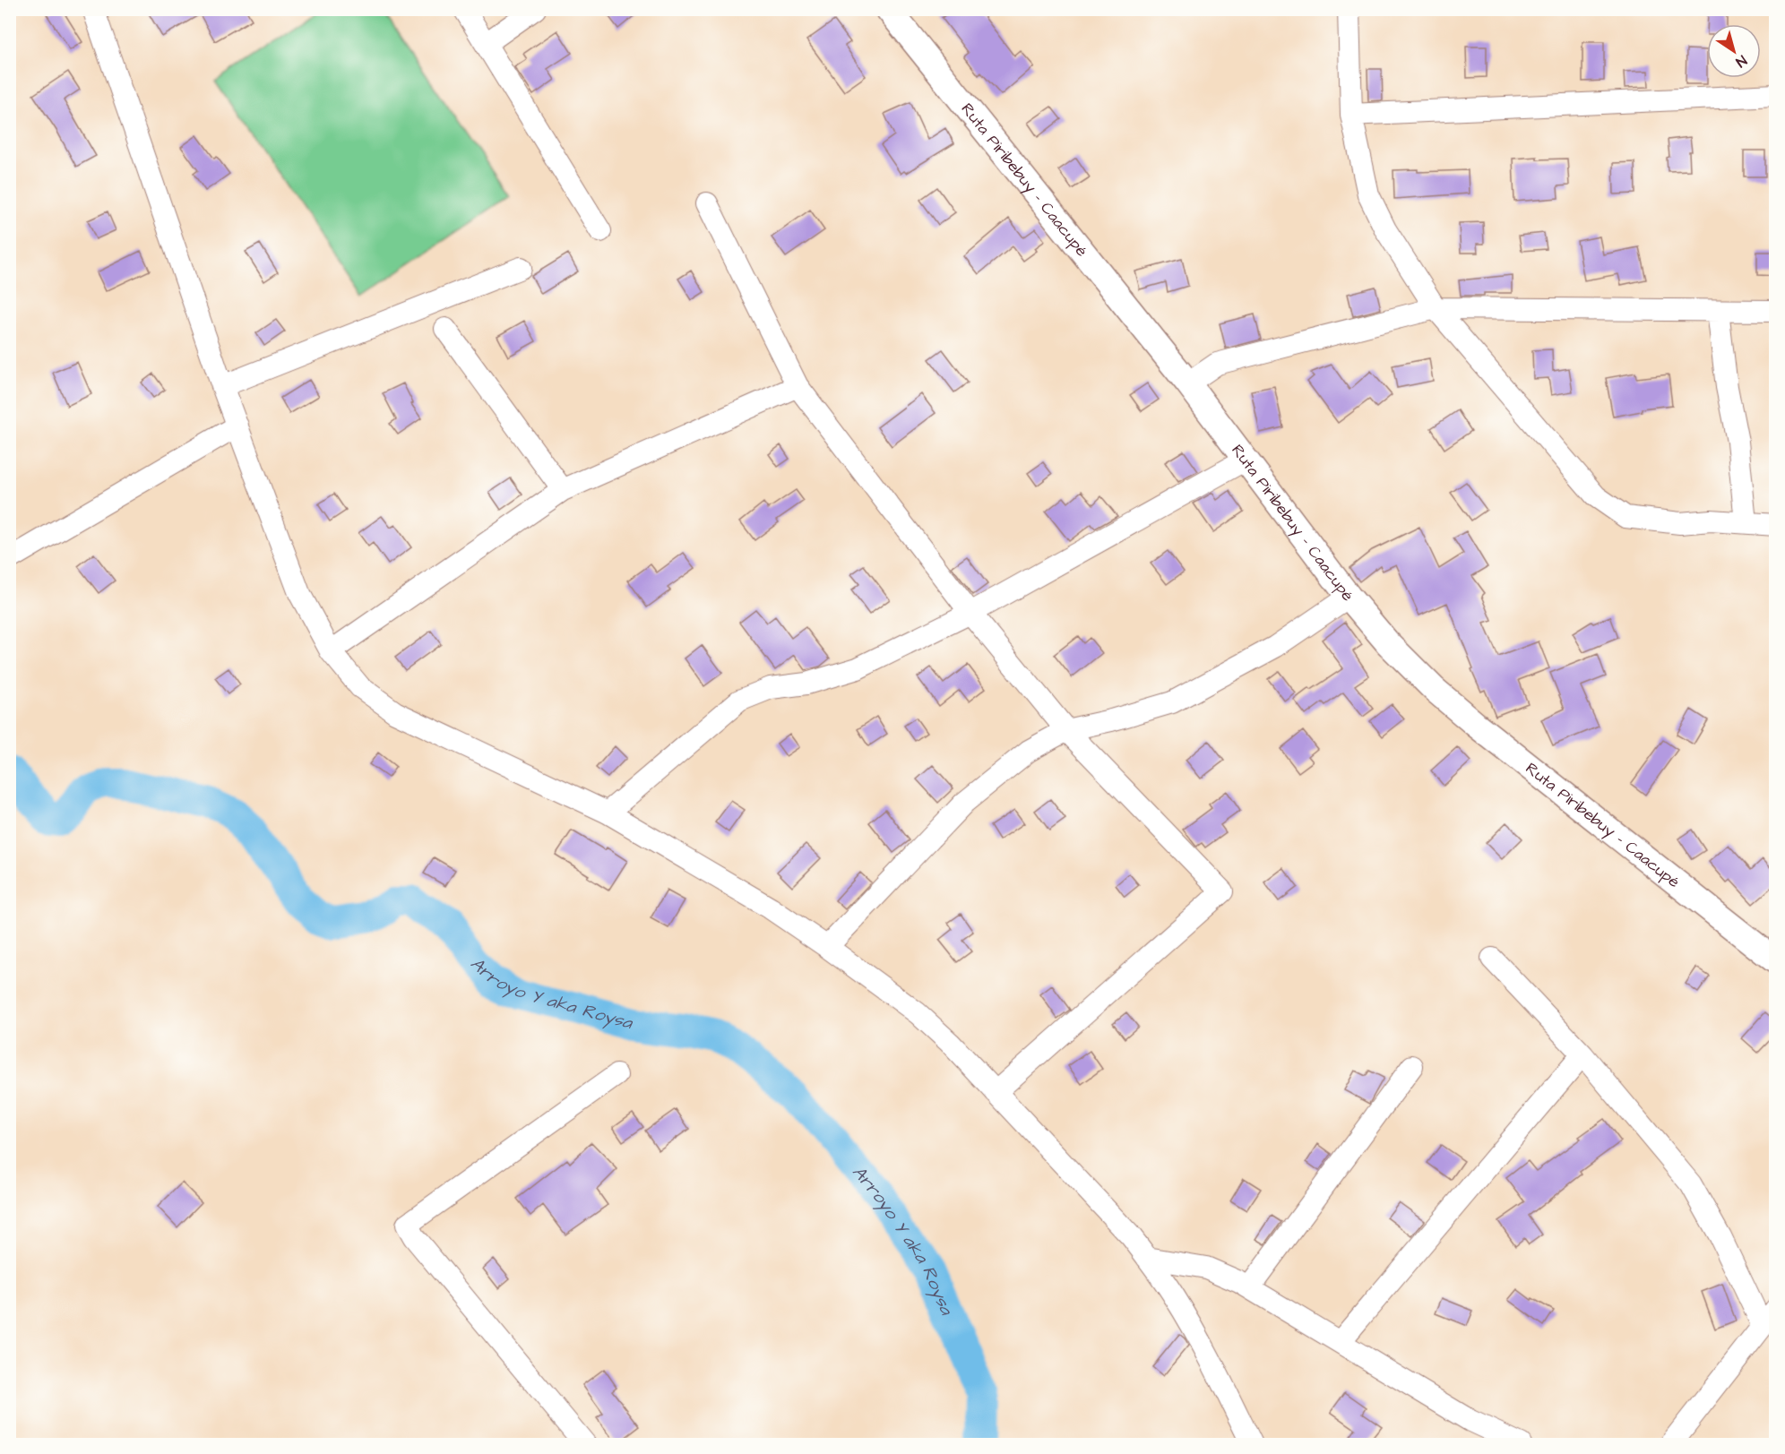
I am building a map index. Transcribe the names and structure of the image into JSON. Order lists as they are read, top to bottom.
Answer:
{
  "streets": {
    "street": ["Ruta Piribebuy - Caacupé"]
  },
  "water": ["Arroyo Y aka Roysa"],
  "north": "bottom right"
}
